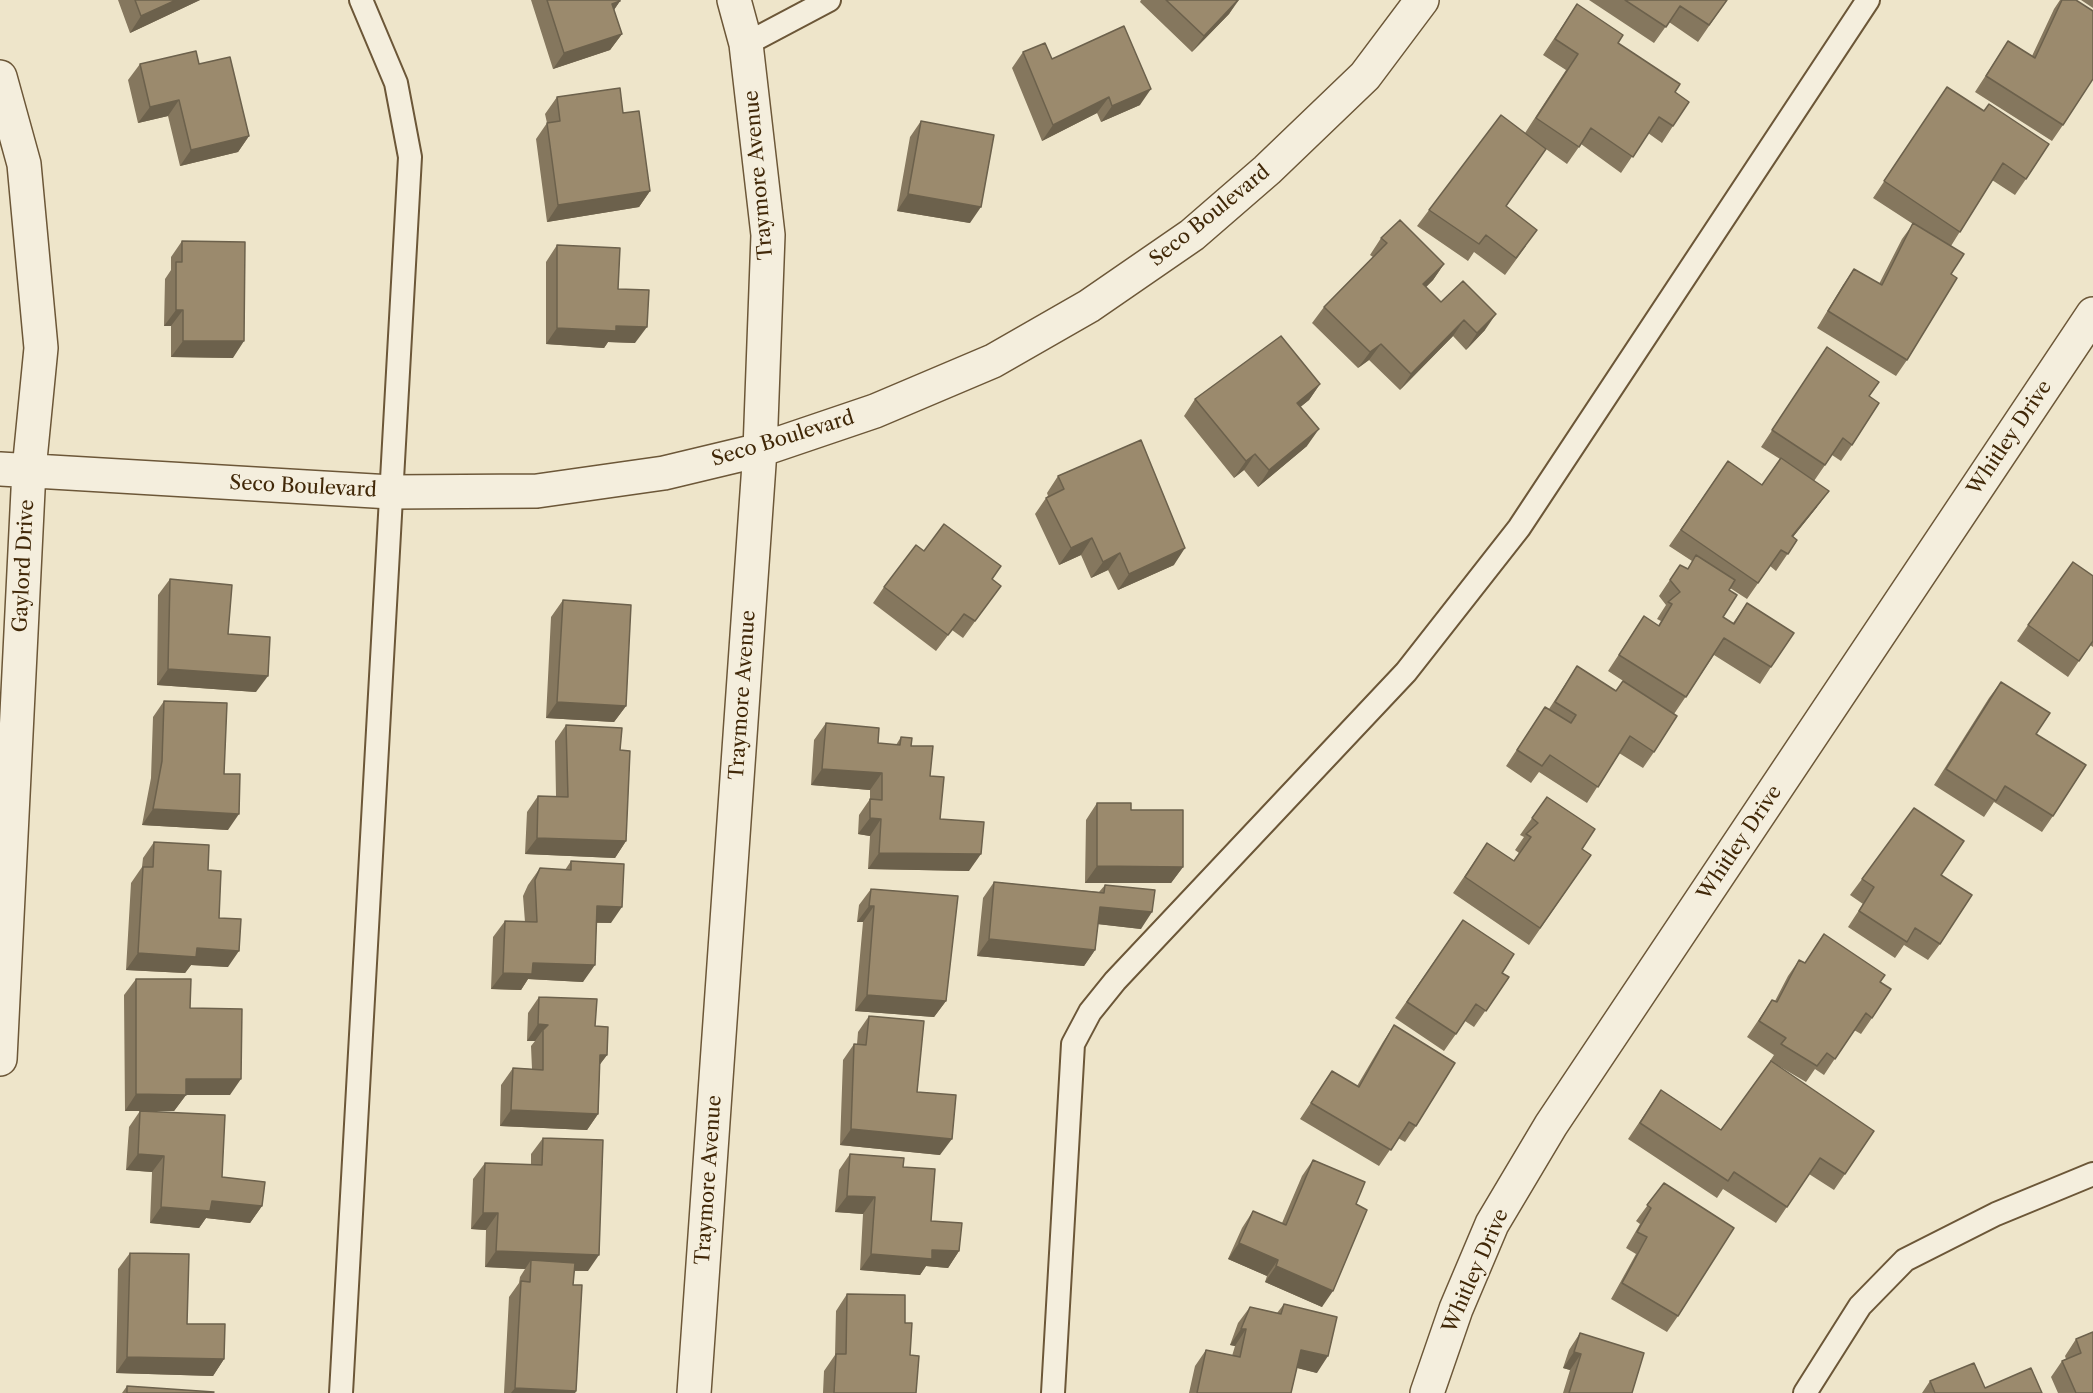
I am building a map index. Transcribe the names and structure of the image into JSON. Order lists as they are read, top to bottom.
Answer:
{
  "streets": {
    "street": [
      "Traymore Avenue",
      "Seco Boulevard",
      "Whitley Drive",
      "Gaylord Drive"
    ]
  },
  "crossings": [
    ["Traymore Avenue", "Seco Boulevard"],
    ["Seco Boulevard", "Gaylord Drive"]
  ]
}
